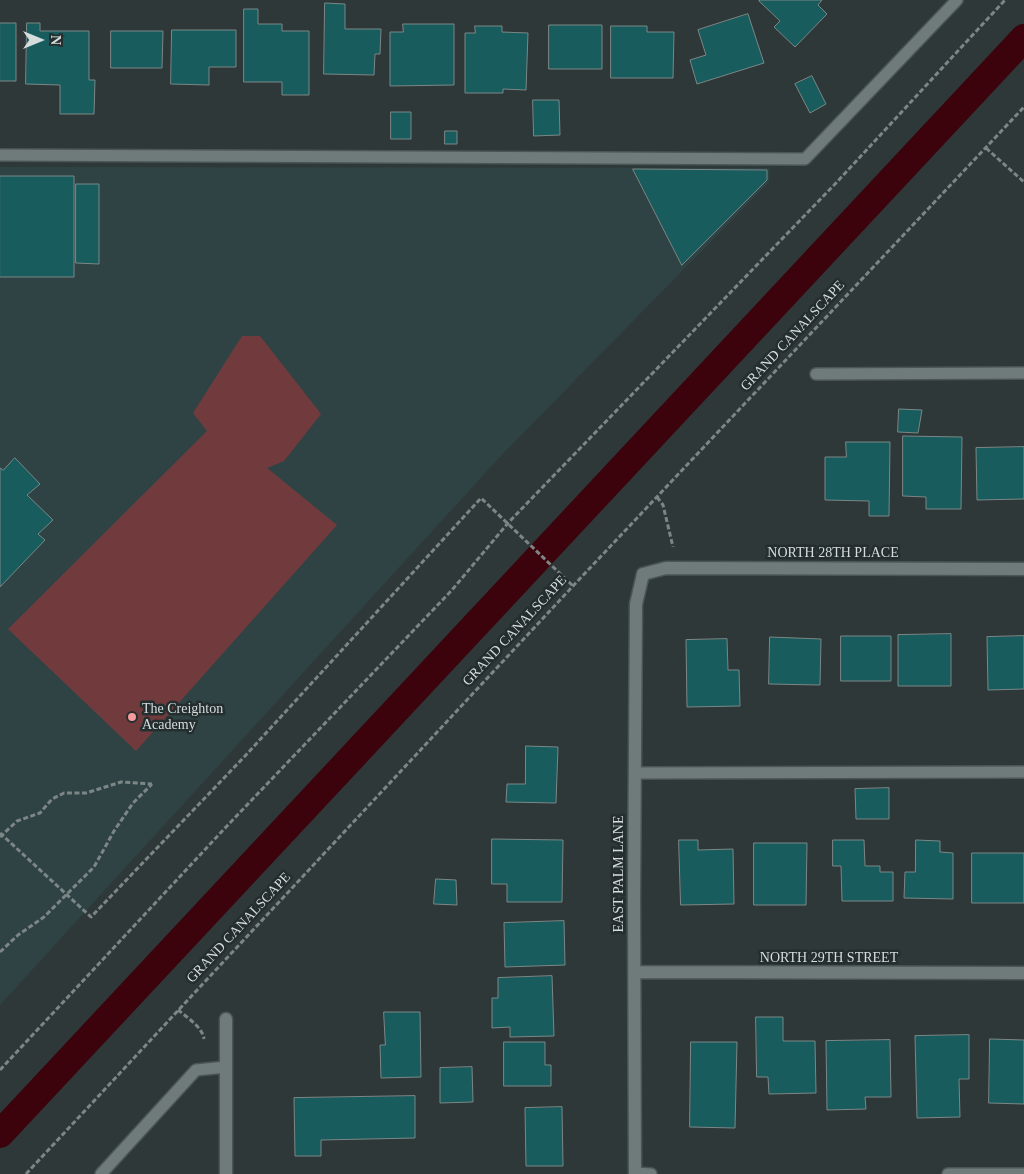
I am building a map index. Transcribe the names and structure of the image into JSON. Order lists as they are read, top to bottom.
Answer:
{
  "streets": {
    "street": ["NORTH 28TH PLACE", "EAST PALM LANE", "NORTH 29TH STREET"],
    "path": ["GRAND CANALSCAPE"]
  },
  "crossings": [
    ["NORTH 28TH PLACE", "EAST PALM LANE"],
    ["EAST PALM LANE", "NORTH 29TH STREET"]
  ],
  "places": ["The Creighton Academy"],
  "north": "right"
}
